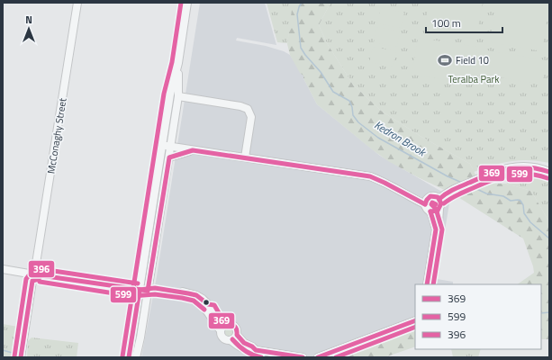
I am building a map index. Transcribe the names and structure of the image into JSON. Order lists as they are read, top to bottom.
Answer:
{
  "streets": {
    "street": ["McConaghy Street"]
  },
  "water": ["Kedron Brook"],
  "parks": ["Teralba Park"],
  "places": {
    "sports": ["Field 10"]
  },
  "lines": ["transit line 396", "transit line 369", "transit line 599"],
  "legend": ["369", "599", "396"],
  "scale_bar": "100 m",
  "north": "top"
}
